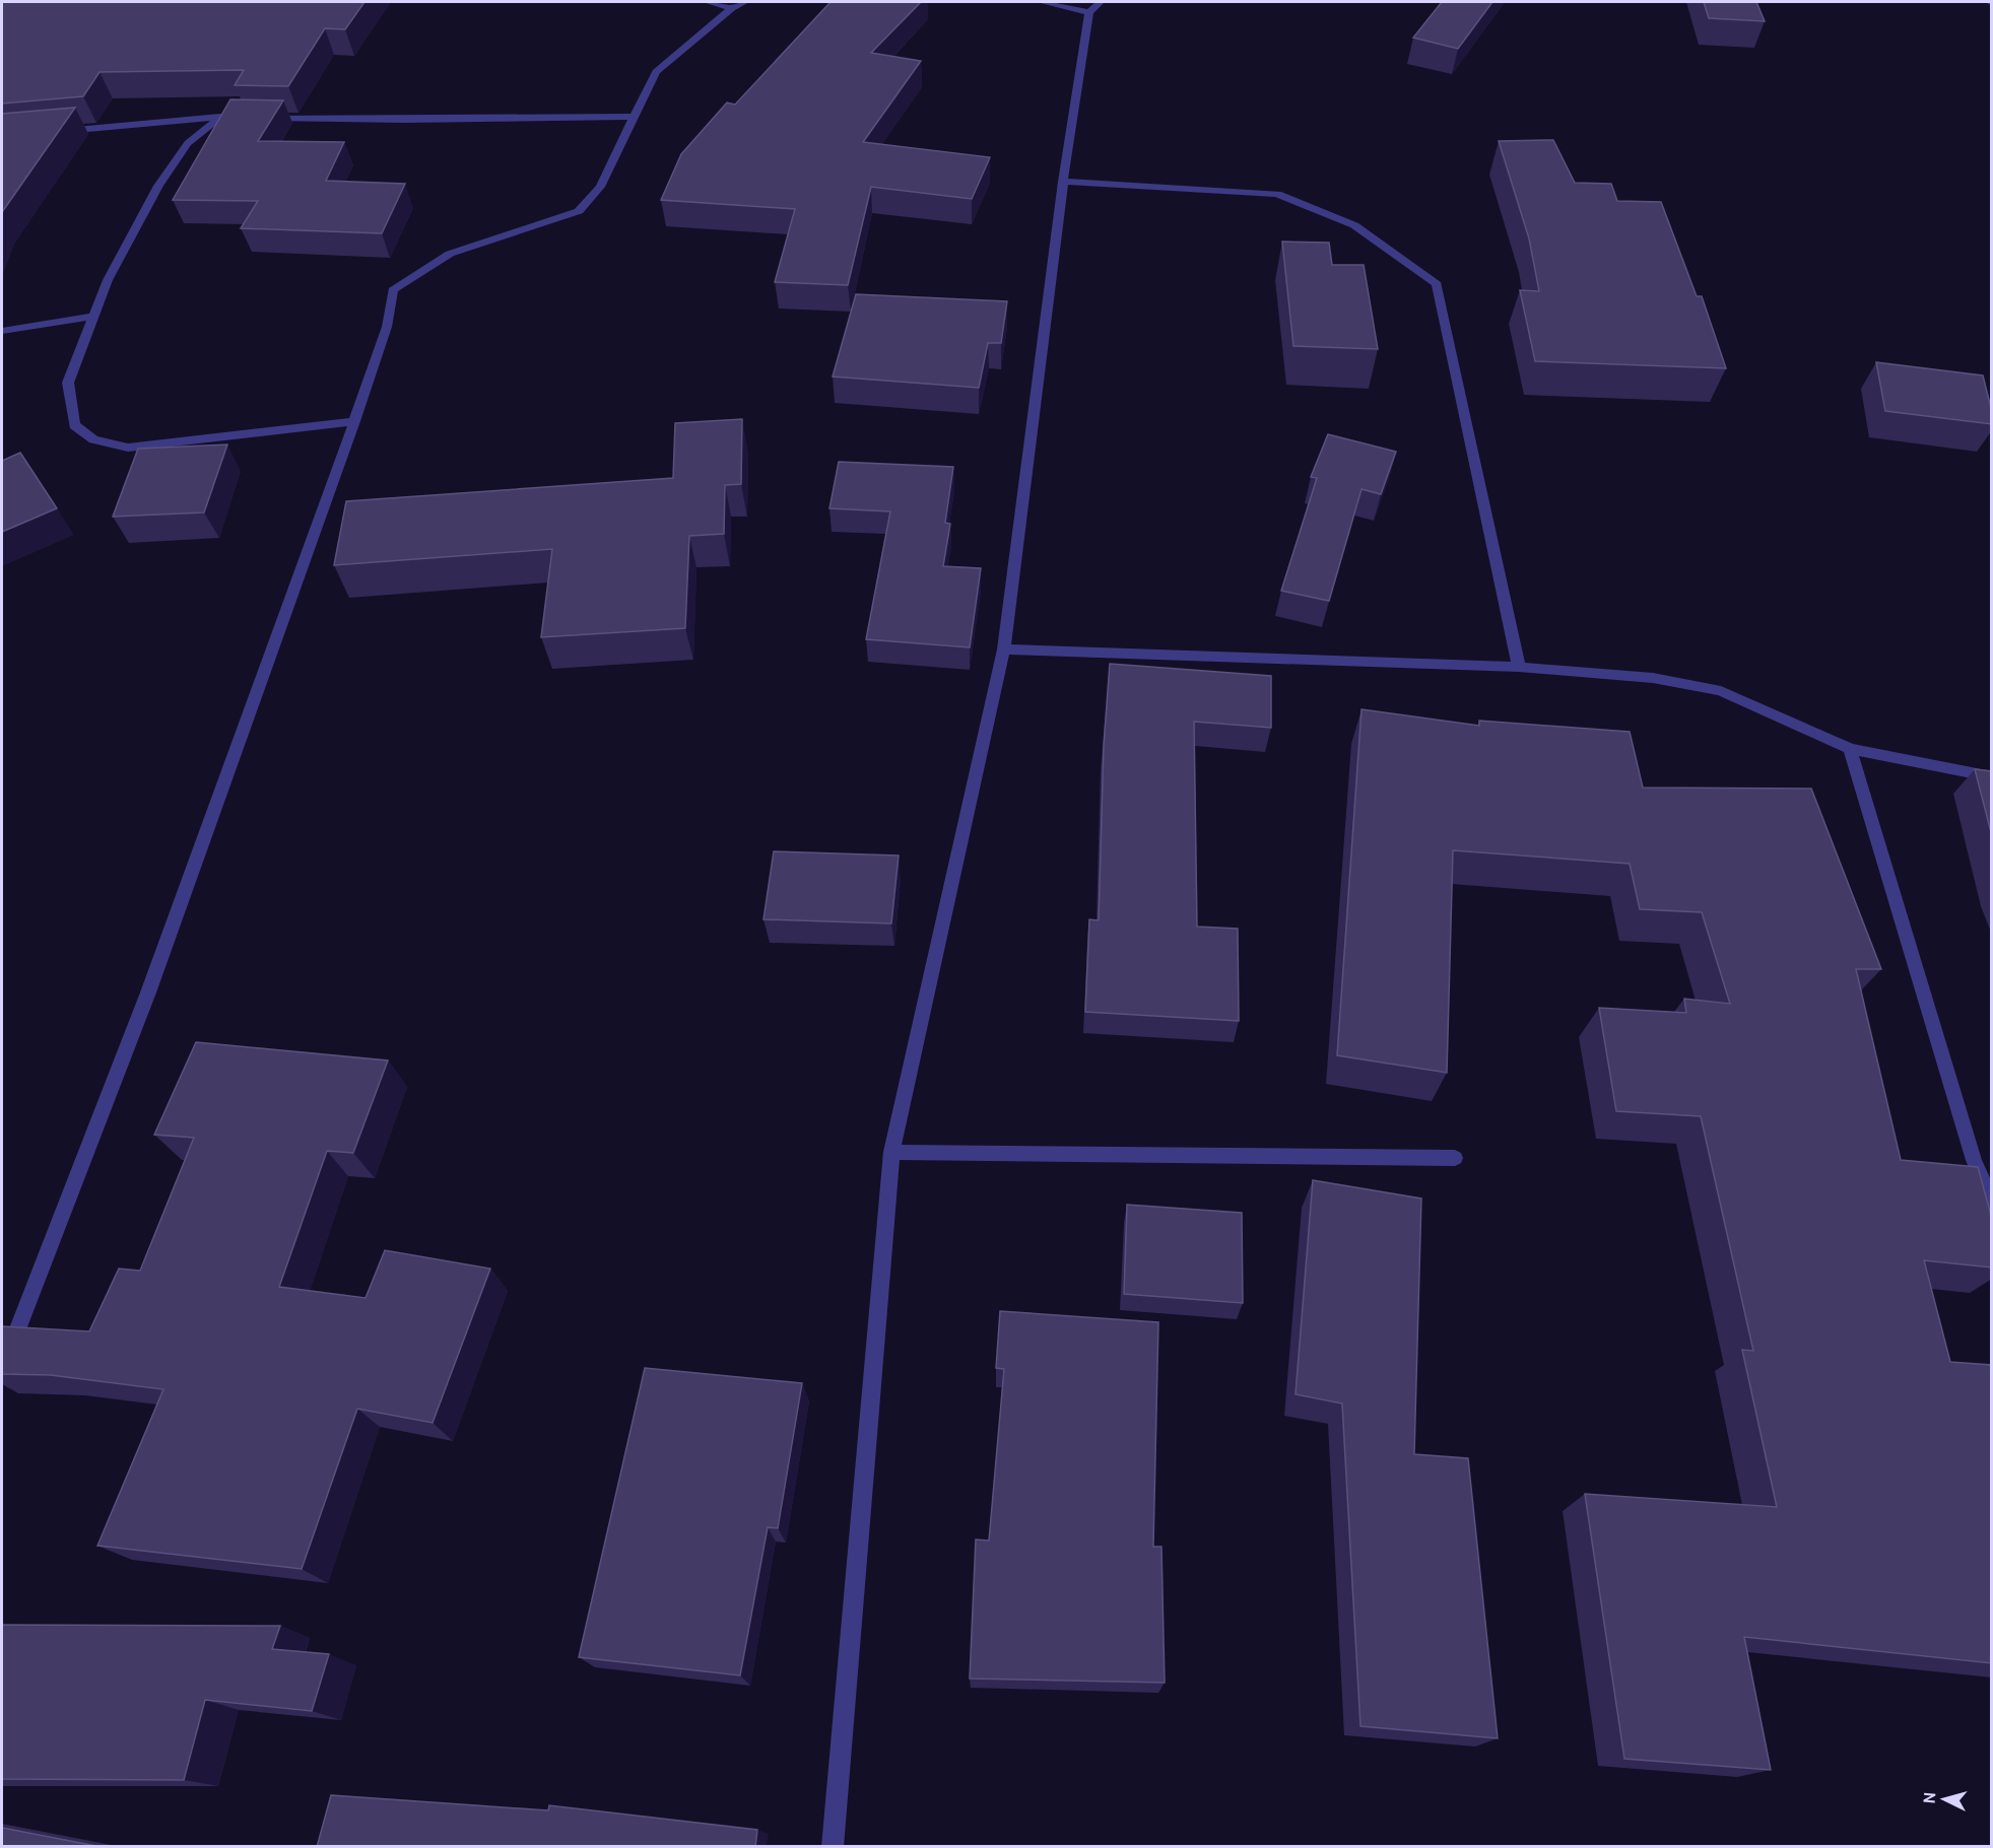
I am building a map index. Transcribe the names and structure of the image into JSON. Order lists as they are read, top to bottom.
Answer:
{
  "north": "left"
}
